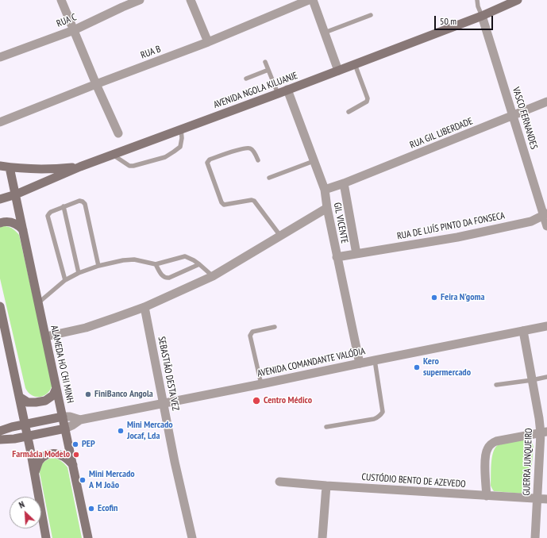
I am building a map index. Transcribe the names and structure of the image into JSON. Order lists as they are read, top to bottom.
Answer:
{
  "streets": {
    "main road": ["AVENIDA NGOLA KILUANJE", "AVENIDA COMANDANTE VALÓDIA", "ALAMEDA HO CHI MINH"],
    "street": [
      "RUA C",
      "RUA B",
      "VASCO FERNANDES",
      "RUA GIL LIBERDADE",
      "GIL VICENTE",
      "RUA DE LUÍS PINTO DA FONSECA",
      "SEBASTIÃO DESTA VEZ",
      "GUERRA JUNQUEIRO",
      "CUSTÓDIO BENTO DE AZEVEDO"
    ]
  },
  "crossings": [
    ["AVENIDA NGOLA KILUANJE", "VASCO FERNANDES"],
    ["AVENIDA NGOLA KILUANJE", "GIL VICENTE"],
    ["AVENIDA NGOLA KILUANJE", "ALAMEDA HO CHI MINH"],
    ["VASCO FERNANDES", "RUA GIL LIBERDADE"],
    ["VASCO FERNANDES", "RUA DE LUÍS PINTO DA FONSECA"],
    ["RUA GIL LIBERDADE", "GIL VICENTE"],
    ["GIL VICENTE", "RUA DE LUÍS PINTO DA FONSECA"],
    ["GIL VICENTE", "AVENIDA COMANDANTE VALÓDIA"],
    ["AVENIDA COMANDANTE VALÓDIA", "ALAMEDA HO CHI MINH"],
    ["AVENIDA COMANDANTE VALÓDIA", "SEBASTIÃO DESTA VEZ"],
    ["AVENIDA COMANDANTE VALÓDIA", "GUERRA JUNQUEIRO"],
    ["GUERRA JUNQUEIRO", "CUSTÓDIO BENTO DE AZEVEDO"]
  ],
  "places": [
    "Feira N'goma",
    "Kero supermercado",
    "FiniBanco Angola",
    "Centro Médico",
    "Mini Mercado Jocaf, Lda",
    "PEP",
    "Farmácia Modelo",
    "Mini Mercado A M João",
    "Ecofin"
  ],
  "scale_bar": "50 m",
  "north": "top left"
}
